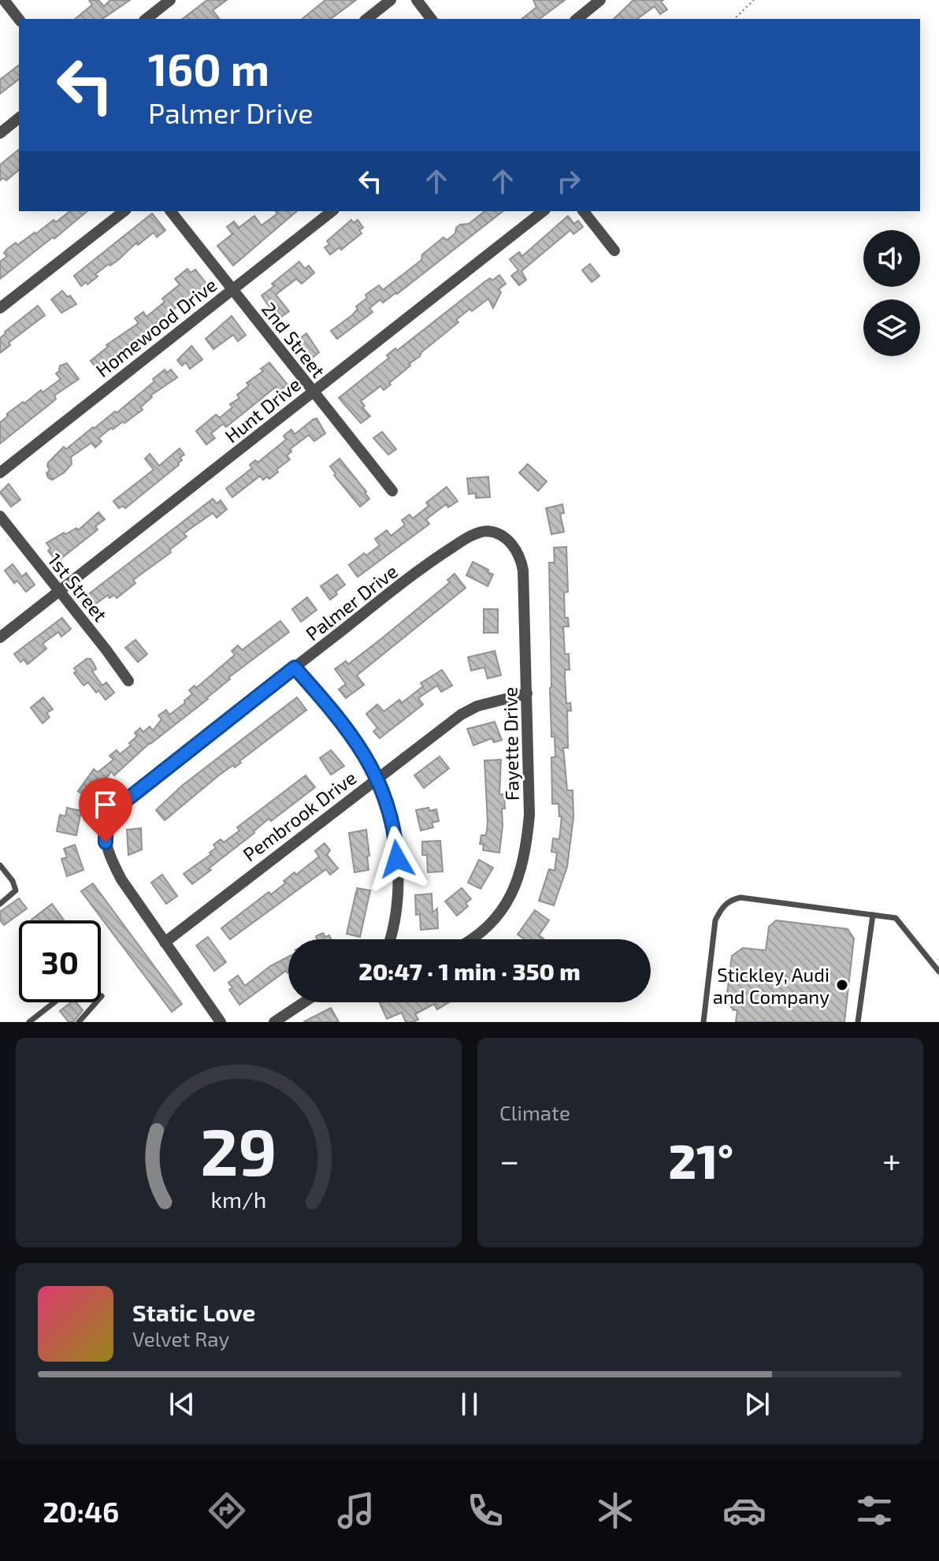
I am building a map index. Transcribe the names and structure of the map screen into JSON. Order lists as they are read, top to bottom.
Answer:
{
  "streets": {
    "street": [
      "Homewood Drive",
      "2nd Street",
      "Hunt Drive",
      "1st Street",
      "Palmer Drive",
      "Fayette Drive",
      "Pembrook Drive"
    ]
  },
  "crossings": [
    ["Homewood Drive", "2nd Street"],
    ["2nd Street", "Hunt Drive"],
    ["Hunt Drive", "1st Street"],
    ["Palmer Drive", "Fayette Drive"],
    ["Palmer Drive", "Pembrook Drive"],
    ["Fayette Drive", "Pembrook Drive"]
  ],
  "places": ["Stickley, Audi and Company"],
  "page": {
    "turn": ["160 m", "Palmer Drive"],
    "limit": "30",
    "trip": "20:47 · 1 min · 350 m",
    "tile": "Climate",
    "heat": ["−", "21°", "+"],
    "song": ["Static Love", "Velvet Ray"],
    "tabs": "20:46",
    "gauge": ["29", "km/h"]
  }
}
